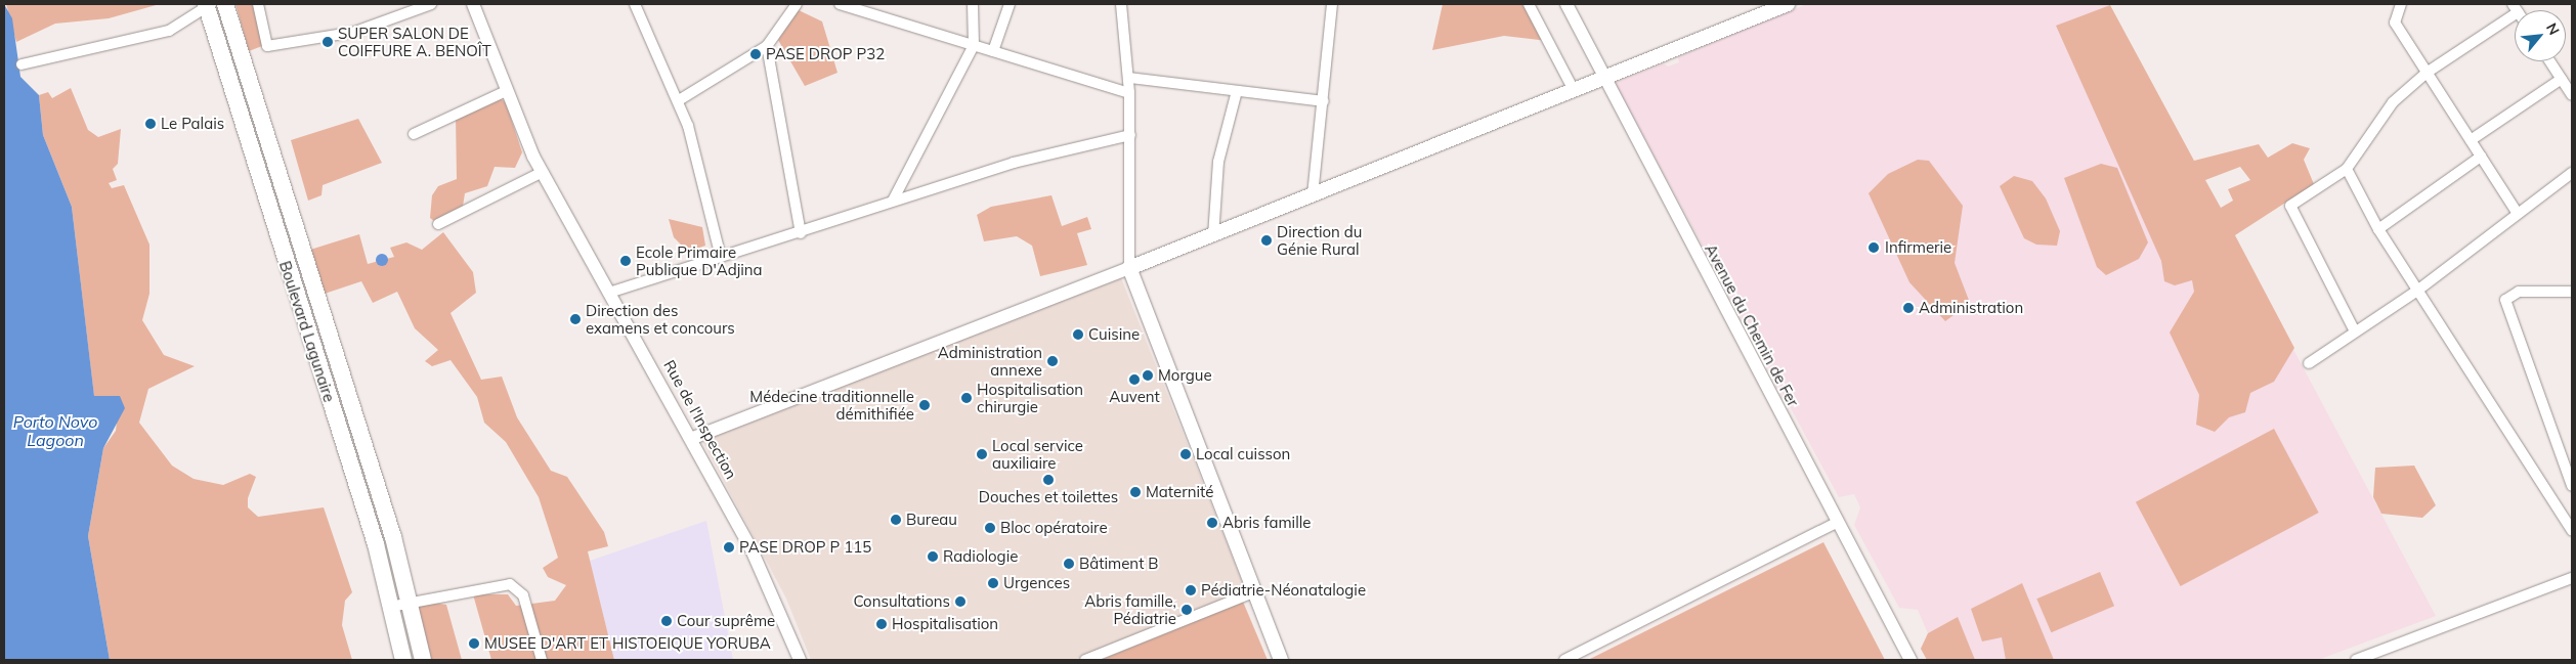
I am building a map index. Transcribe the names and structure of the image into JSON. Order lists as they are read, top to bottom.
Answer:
{
  "streets": {
    "highway": ["Boulevard Lagunaire"],
    "street": ["Avenue du Chemin de Fer", "Rue de l'Inspection"]
  },
  "water": ["Porto Novo Lagoon"],
  "places": [
    "SUPER SALON DE COIFFURE A. BENOÎT",
    "PASE DROP P32",
    "Le Palais",
    "Direction du Génie Rural",
    "Infirmerie",
    "Ecole Primaire Publique D'Adjina",
    "Administration",
    "Direction des examens et concours",
    "Cuisine",
    "Administration annexe",
    "Morgue",
    "Auvent",
    "Hospitalisation chirurgie",
    "Médecine traditionnelle démithifiée",
    "Local service auxiliaire",
    "Local cuisson",
    "Douches et toilettes",
    "Maternité",
    "Bureau",
    "Abris famille",
    "Bloc opératoire",
    "PASE DROP P 115",
    "Radiologie",
    "Bâtiment B",
    "Urgences",
    "Pédiatrie-Néonatalogie",
    "Consultations",
    "Abris famille, Pédiatrie",
    "Cour suprême",
    "Hospitalisation",
    "MUSEE D'ART ET HISTOEIQUE YORUBA"
  ],
  "north": "top right"
}
